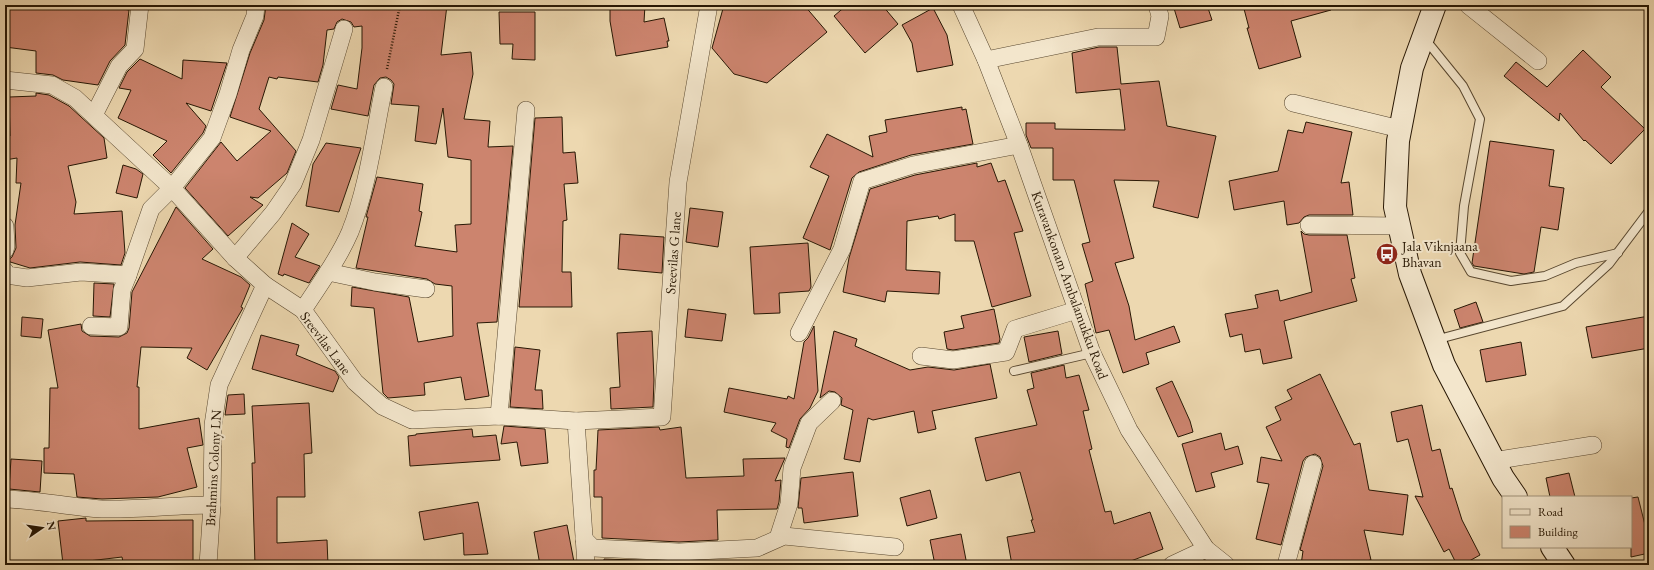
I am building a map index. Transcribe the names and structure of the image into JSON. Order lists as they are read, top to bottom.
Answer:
{
  "streets": {
    "street": [
      "Sreevilas G lane",
      "Kuravankonam Ambalamukku Road",
      "Sreevilas Lane",
      "Brahmins Colony LN"
    ]
  },
  "crossings": [
    ["Sreevilas G lane", "Sreevilas Lane"],
    ["Sreevilas Lane", "Brahmins Colony LN"]
  ],
  "places": {
    "bus stop": ["Jala Viknjaana Bhavan"]
  },
  "legend": ["Road", "Building"],
  "north": "right"
}
